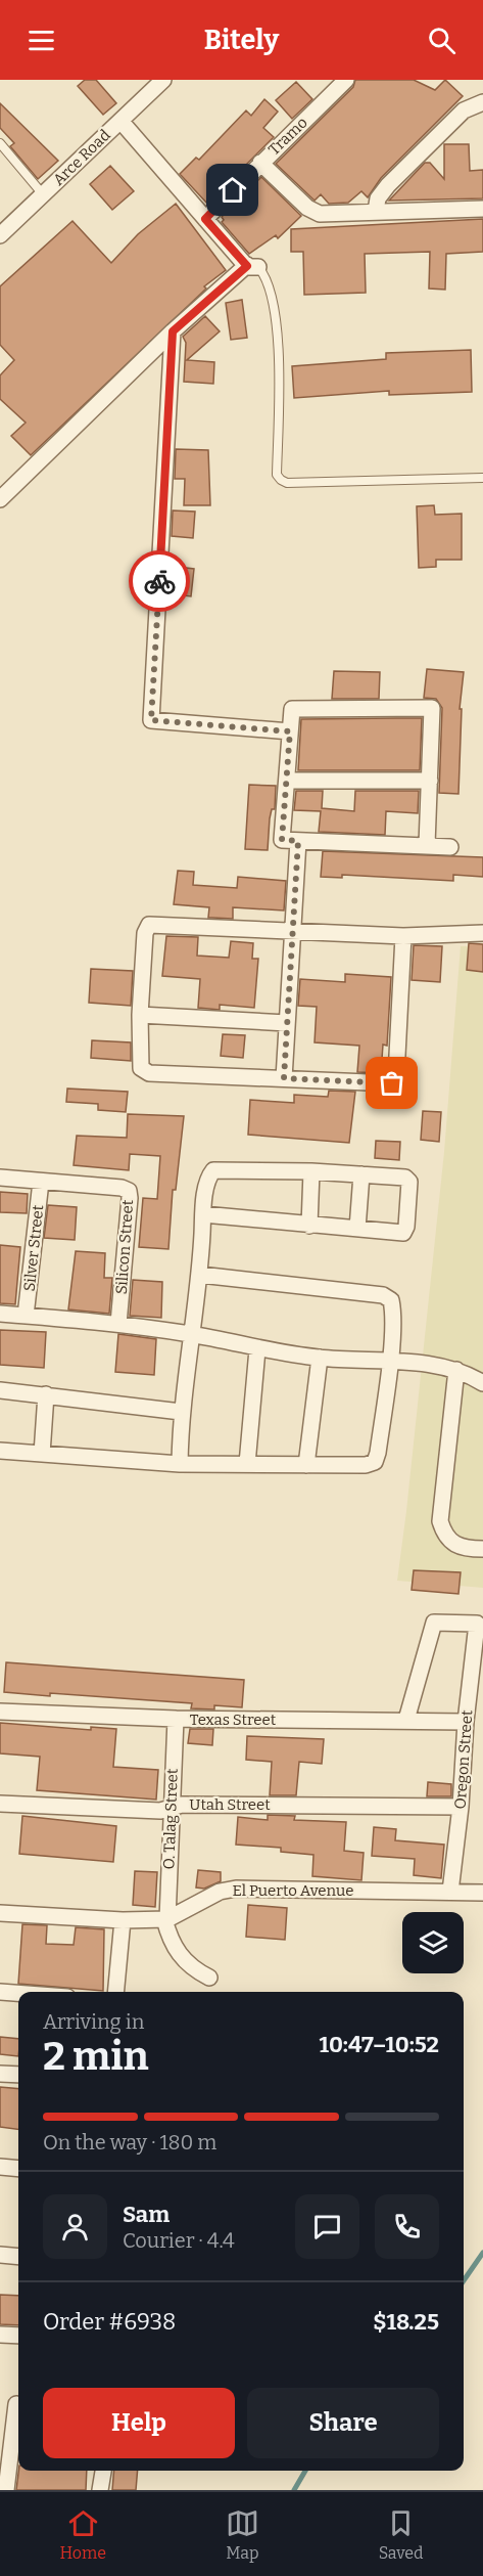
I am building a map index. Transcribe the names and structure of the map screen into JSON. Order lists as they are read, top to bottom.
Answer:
{
  "streets": {
    "street": [
      "Tramo",
      "Arce Road",
      "Silicon Street",
      "Silver Street",
      "Texas Street",
      "Oregon Street",
      "Utah Street",
      "O. Talag Street",
      "El Puerto Avenue"
    ]
  },
  "crossings": [
    ["Silicon Street", "Silver Street"],
    ["Texas Street", "Oregon Street"],
    ["Texas Street", "O. Talag Street"],
    ["Oregon Street", "Utah Street"],
    ["Oregon Street", "El Puerto Avenue"],
    ["Utah Street", "O. Talag Street"],
    ["O. Talag Street", "El Puerto Avenue"]
  ],
  "page": {
    "header": "Bitely",
    "heading": ["2 min", "Arriving in", "10:47–10:52"],
    "panel": [
      "Sam",
      "Courier · 4.4",
      "Order #6938",
      "$18.25"
    ],
    "bar": "On the way · 180 m",
    "buttons": ["Help", "Share"],
    "tabs": ["Home", "Map", "Saved"]
  }
}
